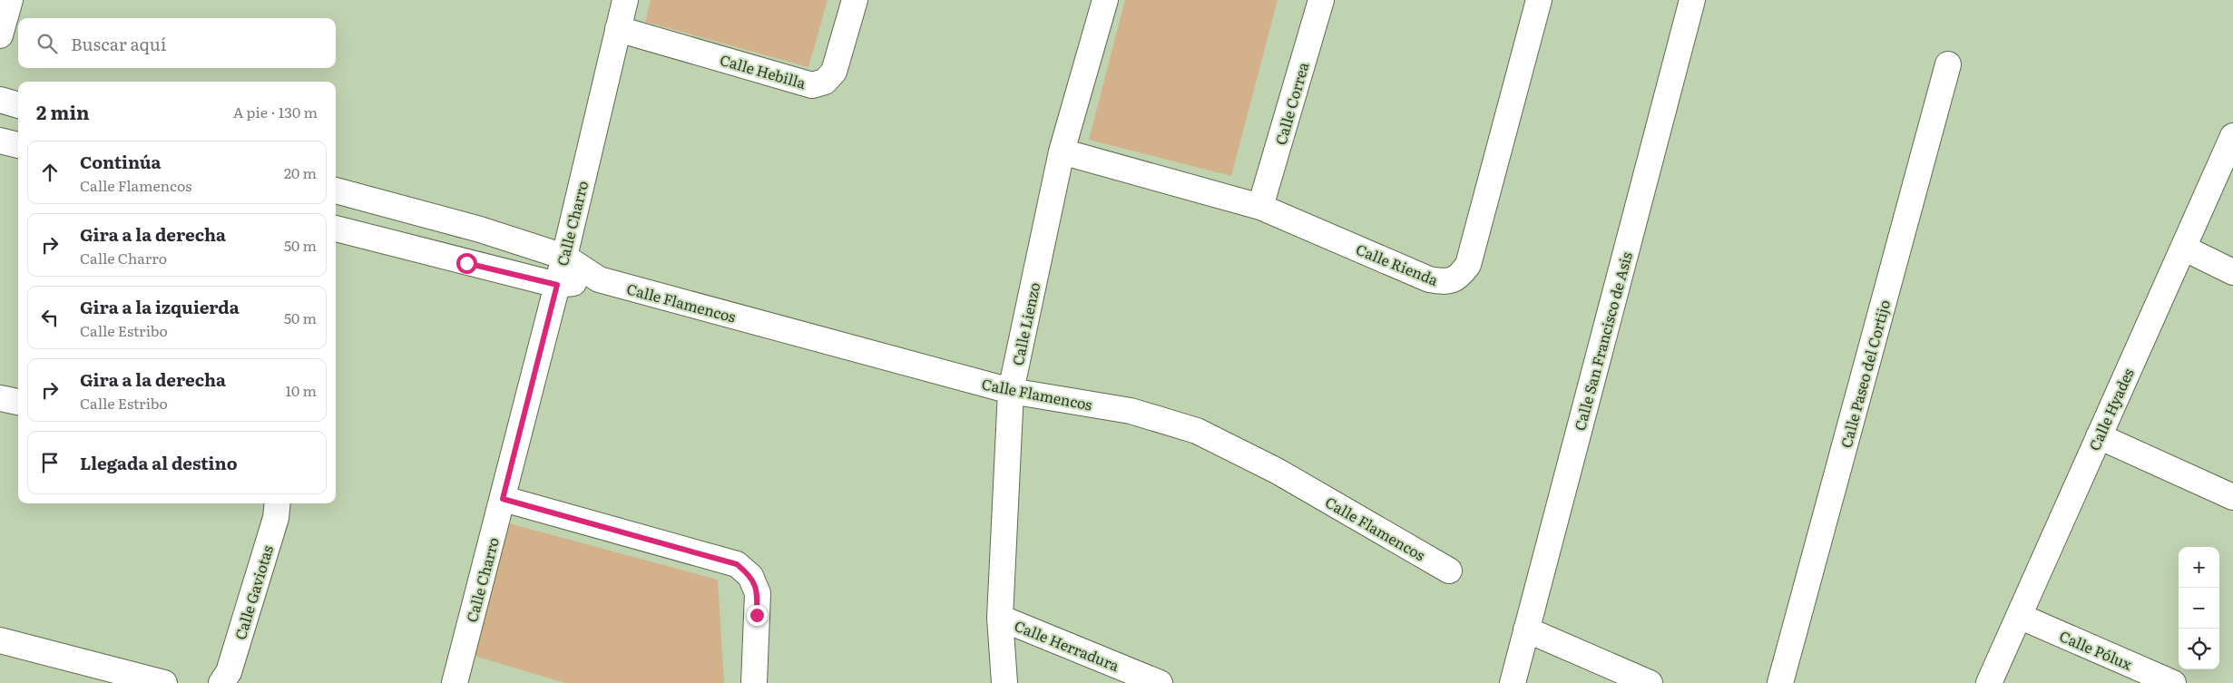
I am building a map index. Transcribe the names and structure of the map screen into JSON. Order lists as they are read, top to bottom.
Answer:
{
  "streets": {
    "street": [
      "Calle Hebilla",
      "Calle Correa",
      "Calle Charro",
      "Calle Rienda",
      "Calle Flamencos",
      "Calle Lienzo",
      "Calle San Francisco de Asis",
      "Calle Paseo del Cortijo",
      "Calle Hyades",
      "Calle Gaviotas",
      "Calle Herradura",
      "Calle Pólux"
    ]
  },
  "crossings": [
    ["Calle Hebilla", "Calle Charro"],
    ["Calle Correa", "Calle Rienda"],
    ["Calle Charro", "Calle Flamencos"],
    ["Calle Rienda", "Calle Lienzo"],
    ["Calle Flamencos", "Calle Lienzo"],
    ["Calle Lienzo", "Calle Herradura"],
    ["Calle Hyades", "Calle Pólux"]
  ],
  "page": {
    "search": "Buscar aquí",
    "heading": ["2 min", "A pie · 130 m"],
    "list": [
      ["Continúa", "Calle Flamencos", "20 m"],
      ["Gira a la derecha", "Calle Charro", "50 m"],
      ["Gira a la izquierda", "Calle Estribo", "50 m"],
      ["Gira a la derecha", "Calle Estribo", "10 m"],
      "Llegada al destino"
    ],
    "map_buttons": ["+", "−"]
  }
}
